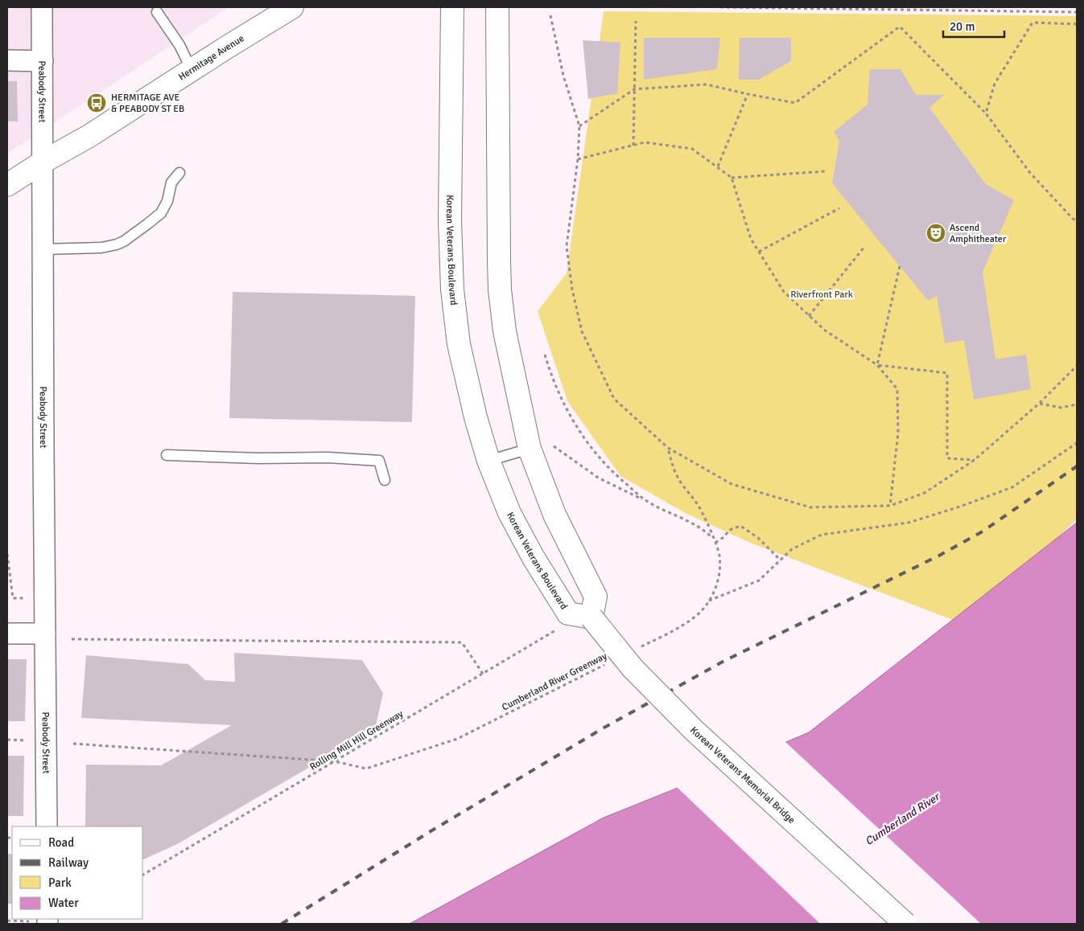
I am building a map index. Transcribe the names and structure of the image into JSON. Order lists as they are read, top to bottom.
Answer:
{
  "streets": {
    "main road": ["Hermitage Avenue", "Korean Veterans Boulevard", "Korean Veterans Memorial Bridge"],
    "street": ["Peabody Street"],
    "path": ["Cumberland River Greenway", "Rolling Mill Hill Greenway"]
  },
  "crossings": [
    ["Hermitage Avenue", "Peabody Street"],
    ["Korean Veterans Boulevard", "Rolling Mill Hill Greenway"],
    ["Korean Veterans Boulevard", "Korean Veterans Memorial Bridge"],
    ["Cumberland River Greenway", "Rolling Mill Hill Greenway"],
    ["Rolling Mill Hill Greenway", "Korean Veterans Memorial Bridge"]
  ],
  "water": ["Cumberland River"],
  "parks": ["Riverfront Park"],
  "places": {
    "bus stop": ["HERMITAGE AVE & PEABODY ST EB"],
    "theatre": ["Ascend Amphitheater"]
  },
  "legend": [
    "Road",
    "Railway",
    "Park",
    "Water"
  ],
  "scale_bar": "20 m"
}
